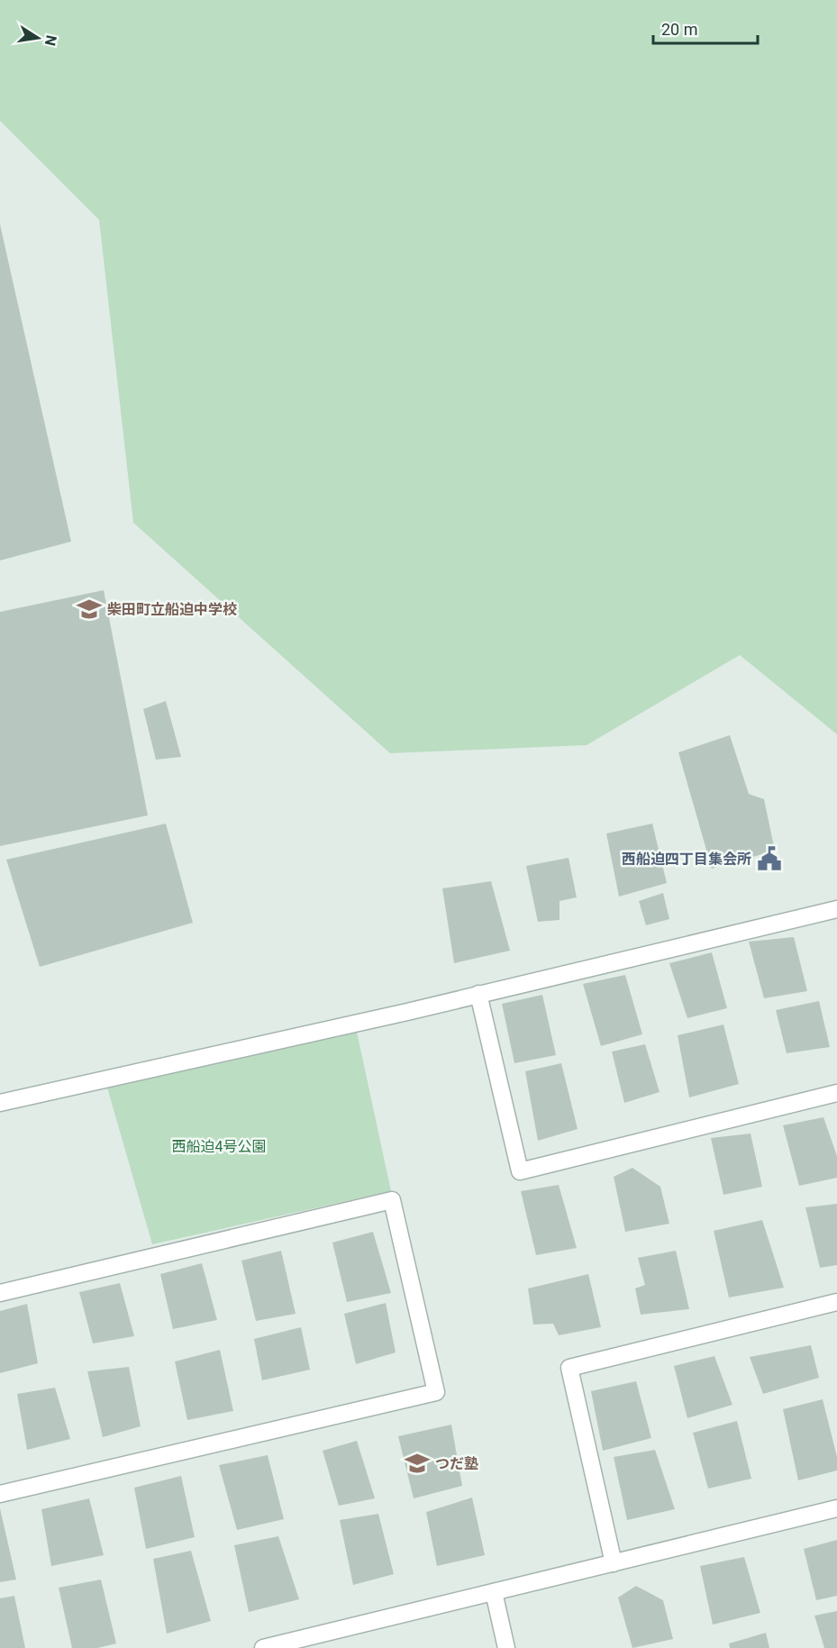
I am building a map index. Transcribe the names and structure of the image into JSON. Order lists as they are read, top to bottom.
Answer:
{
  "parks": ["西船迫4号公園"],
  "places": {
    "school or university": ["柴田町立船迫中学校", "つだ塾"],
    "public building": ["西船迫四丁目集会所"]
  },
  "scale_bar": "20 m",
  "north": "right"
}
